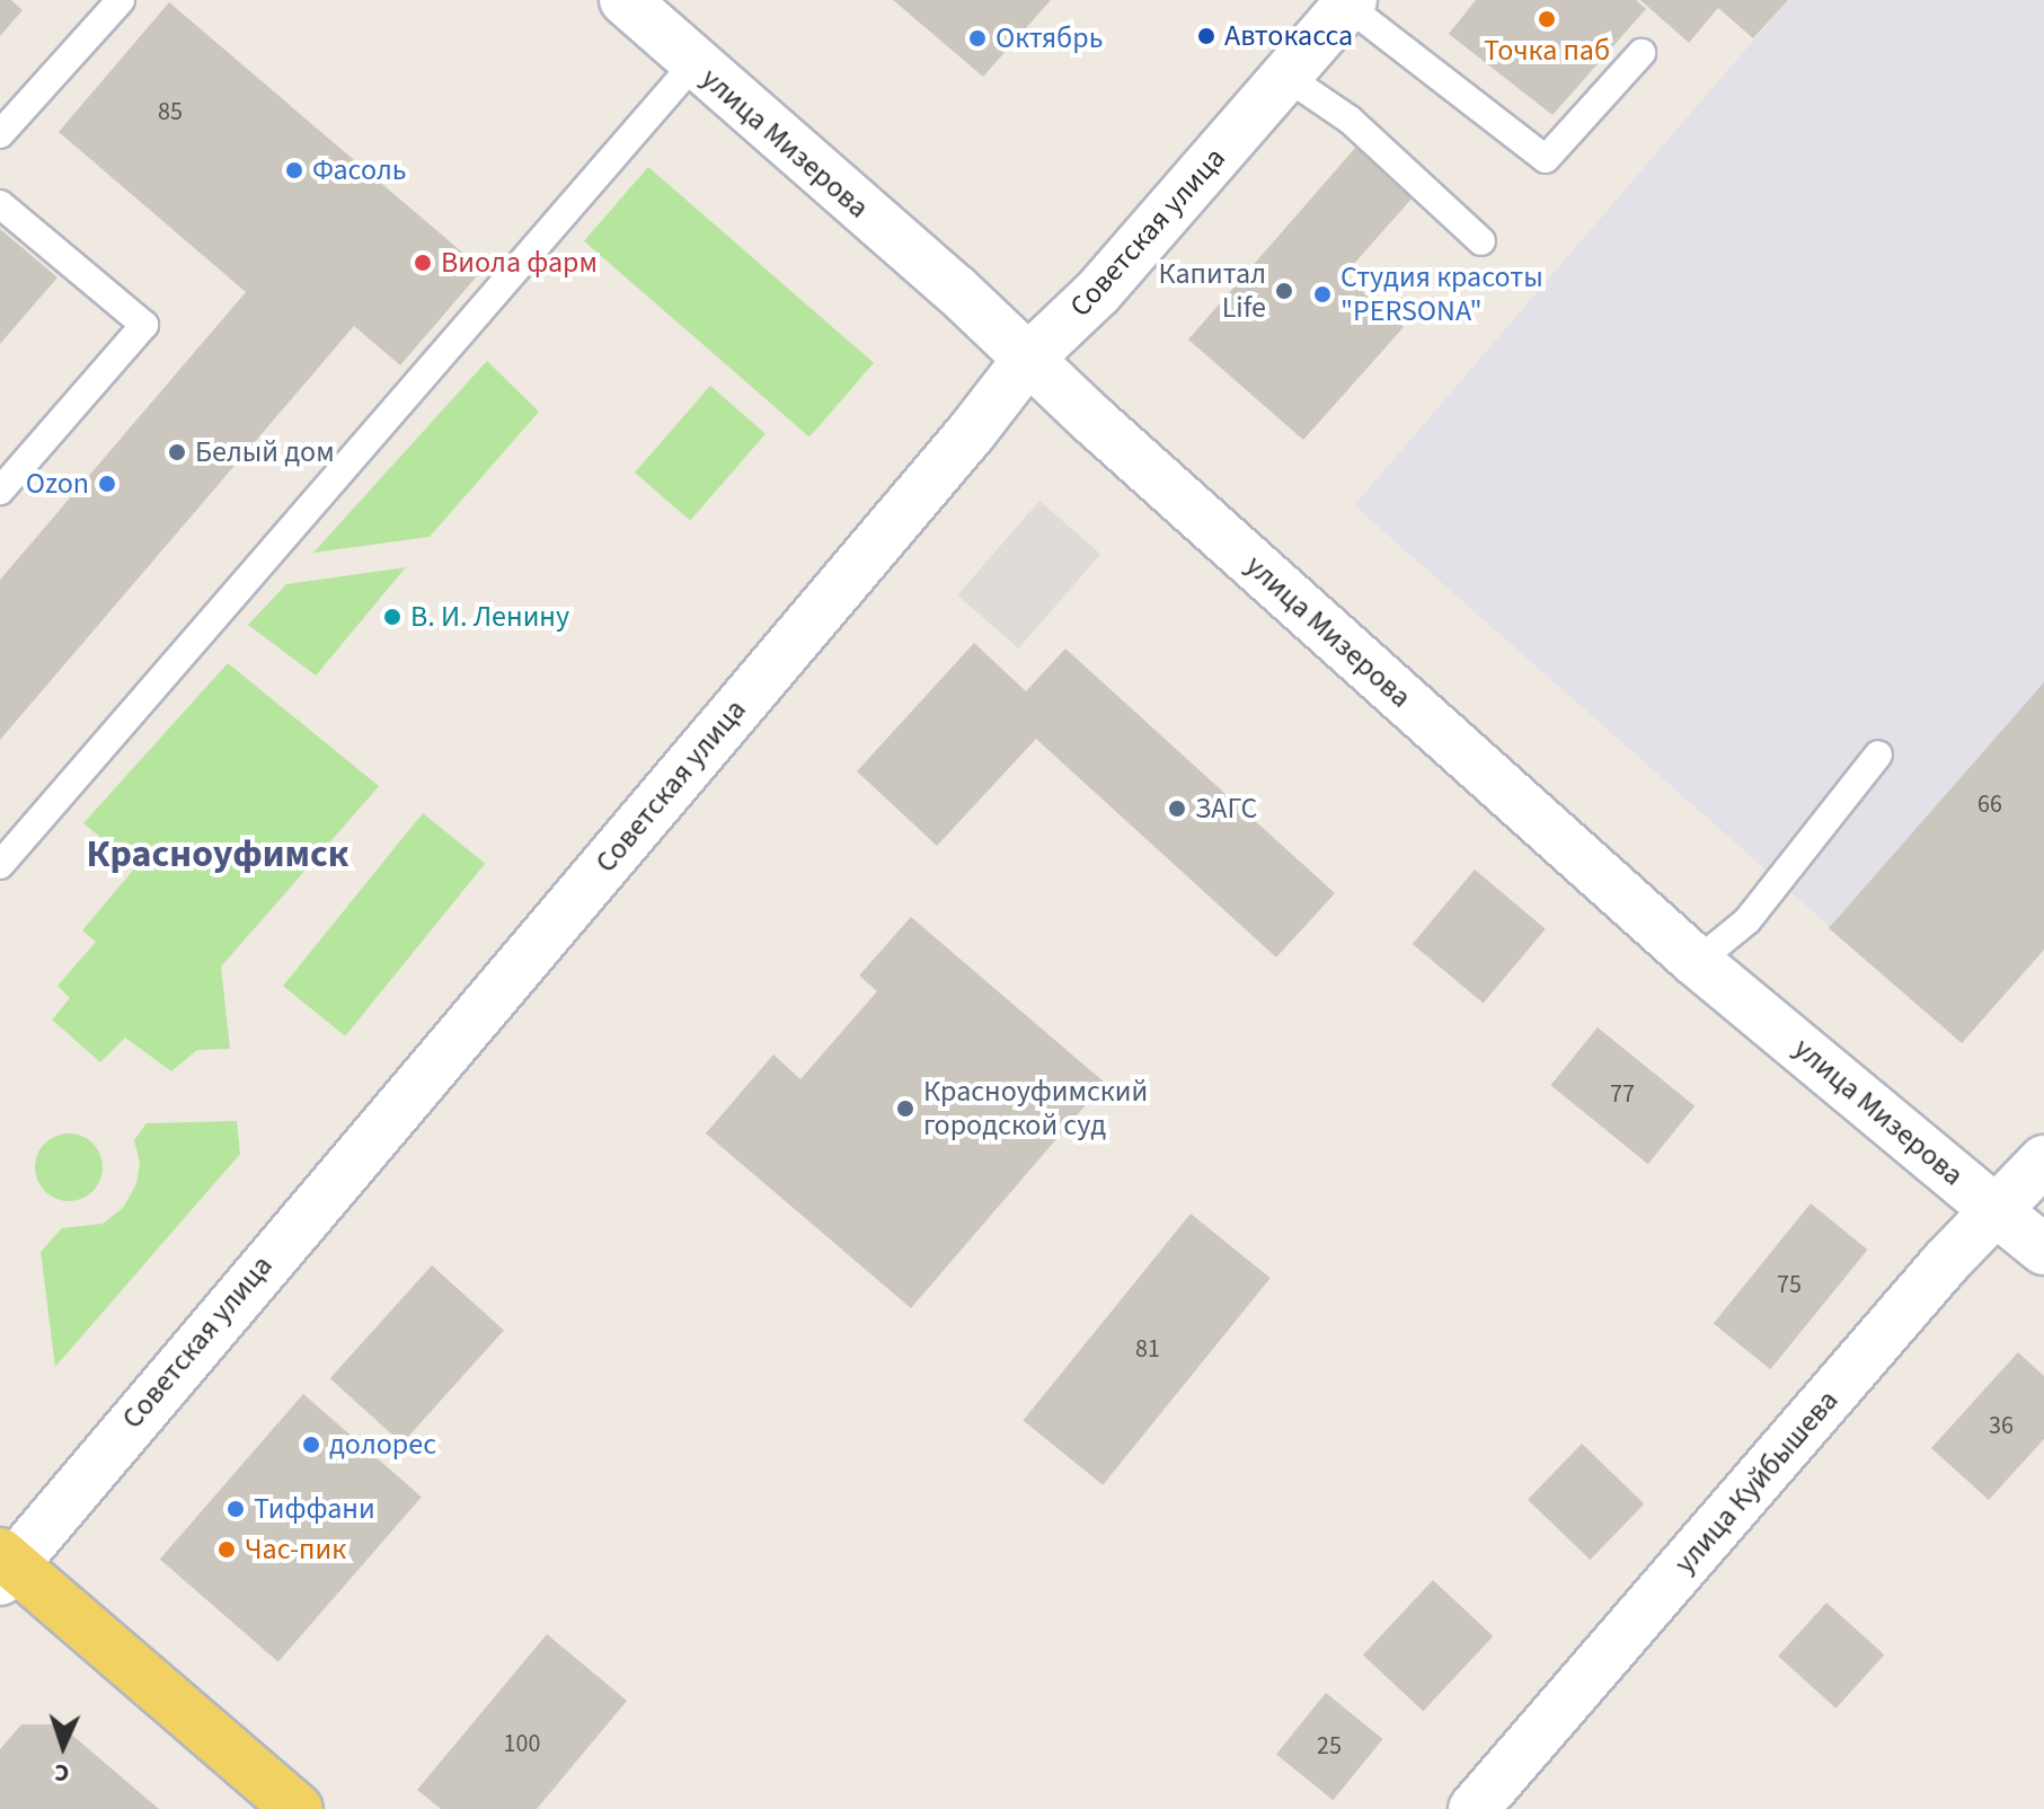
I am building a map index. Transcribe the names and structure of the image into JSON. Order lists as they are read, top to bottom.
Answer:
{
  "streets": {
    "main road": ["улица Мизерова", "Советская улица", "улица Куйбышева"]
  },
  "crossings": [
    ["улица Мизерова", "Советская улица"],
    ["улица Мизерова", "улица Куйбышева"]
  ],
  "districts": ["Красноуфимск"],
  "places": [
    "Точка паб",
    "Автокасса",
    "Октябрь",
    "Фасоль",
    "Виола фарм",
    "Капитал Life",
    "Студия красоты \"PERSONA\"",
    "Белый дом",
    "Ozon",
    "В. И. Ленину",
    "ЗАГС",
    "Красноуфимский городской суд",
    "долорес",
    "Тиффани",
    "Час-пик"
  ],
  "house_numbers": [
    "85",
    "66",
    "77",
    "75",
    "81",
    "36",
    "100",
    "25"
  ],
  "north": "bottom"
}
